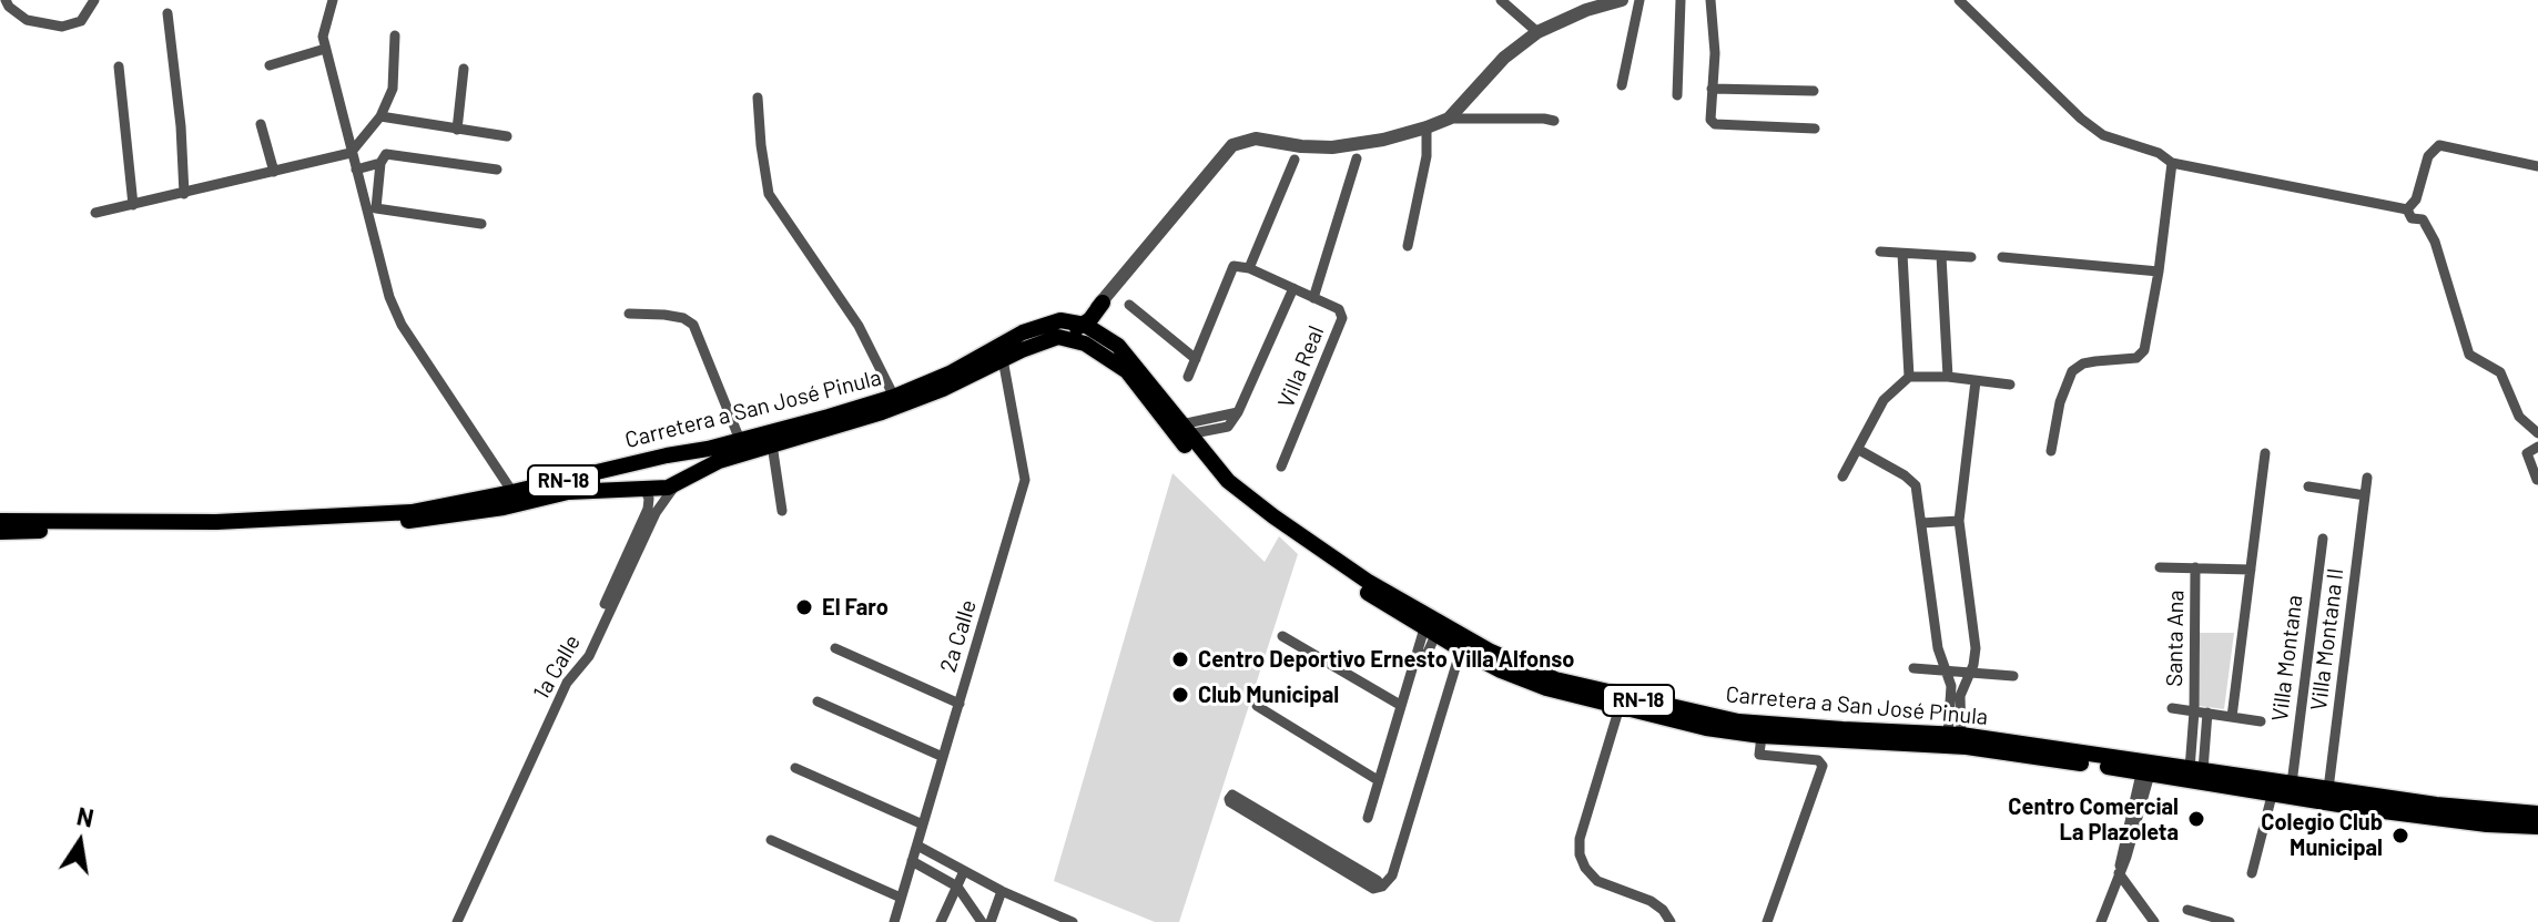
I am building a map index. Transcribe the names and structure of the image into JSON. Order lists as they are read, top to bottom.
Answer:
{
  "streets": {
    "main road": ["Carretera a San José Pinula", "RN-18"],
    "street": [
      "Villa Real",
      "2a Calle",
      "Santa Ana",
      "Villa Montana II",
      "Villa Montana",
      "1a Calle"
    ]
  },
  "crossings": [
    ["Villa Real", "Carretera a San José Pinula"],
    ["Carretera a San José Pinula", "2a Calle"],
    ["Carretera a San José Pinula", "Santa Ana"],
    ["Carretera a San José Pinula", "Villa Montana II"],
    ["Carretera a San José Pinula", "Villa Montana"],
    ["Carretera a San José Pinula", "1a Calle"]
  ],
  "places": [
    "El Faro",
    "Centro Deportivo Ernesto Villa Alfonso",
    "Club Municipal",
    "Centro Comercial La Plazoleta",
    "Colegio Club Municipal"
  ],
  "north": "top"
}
